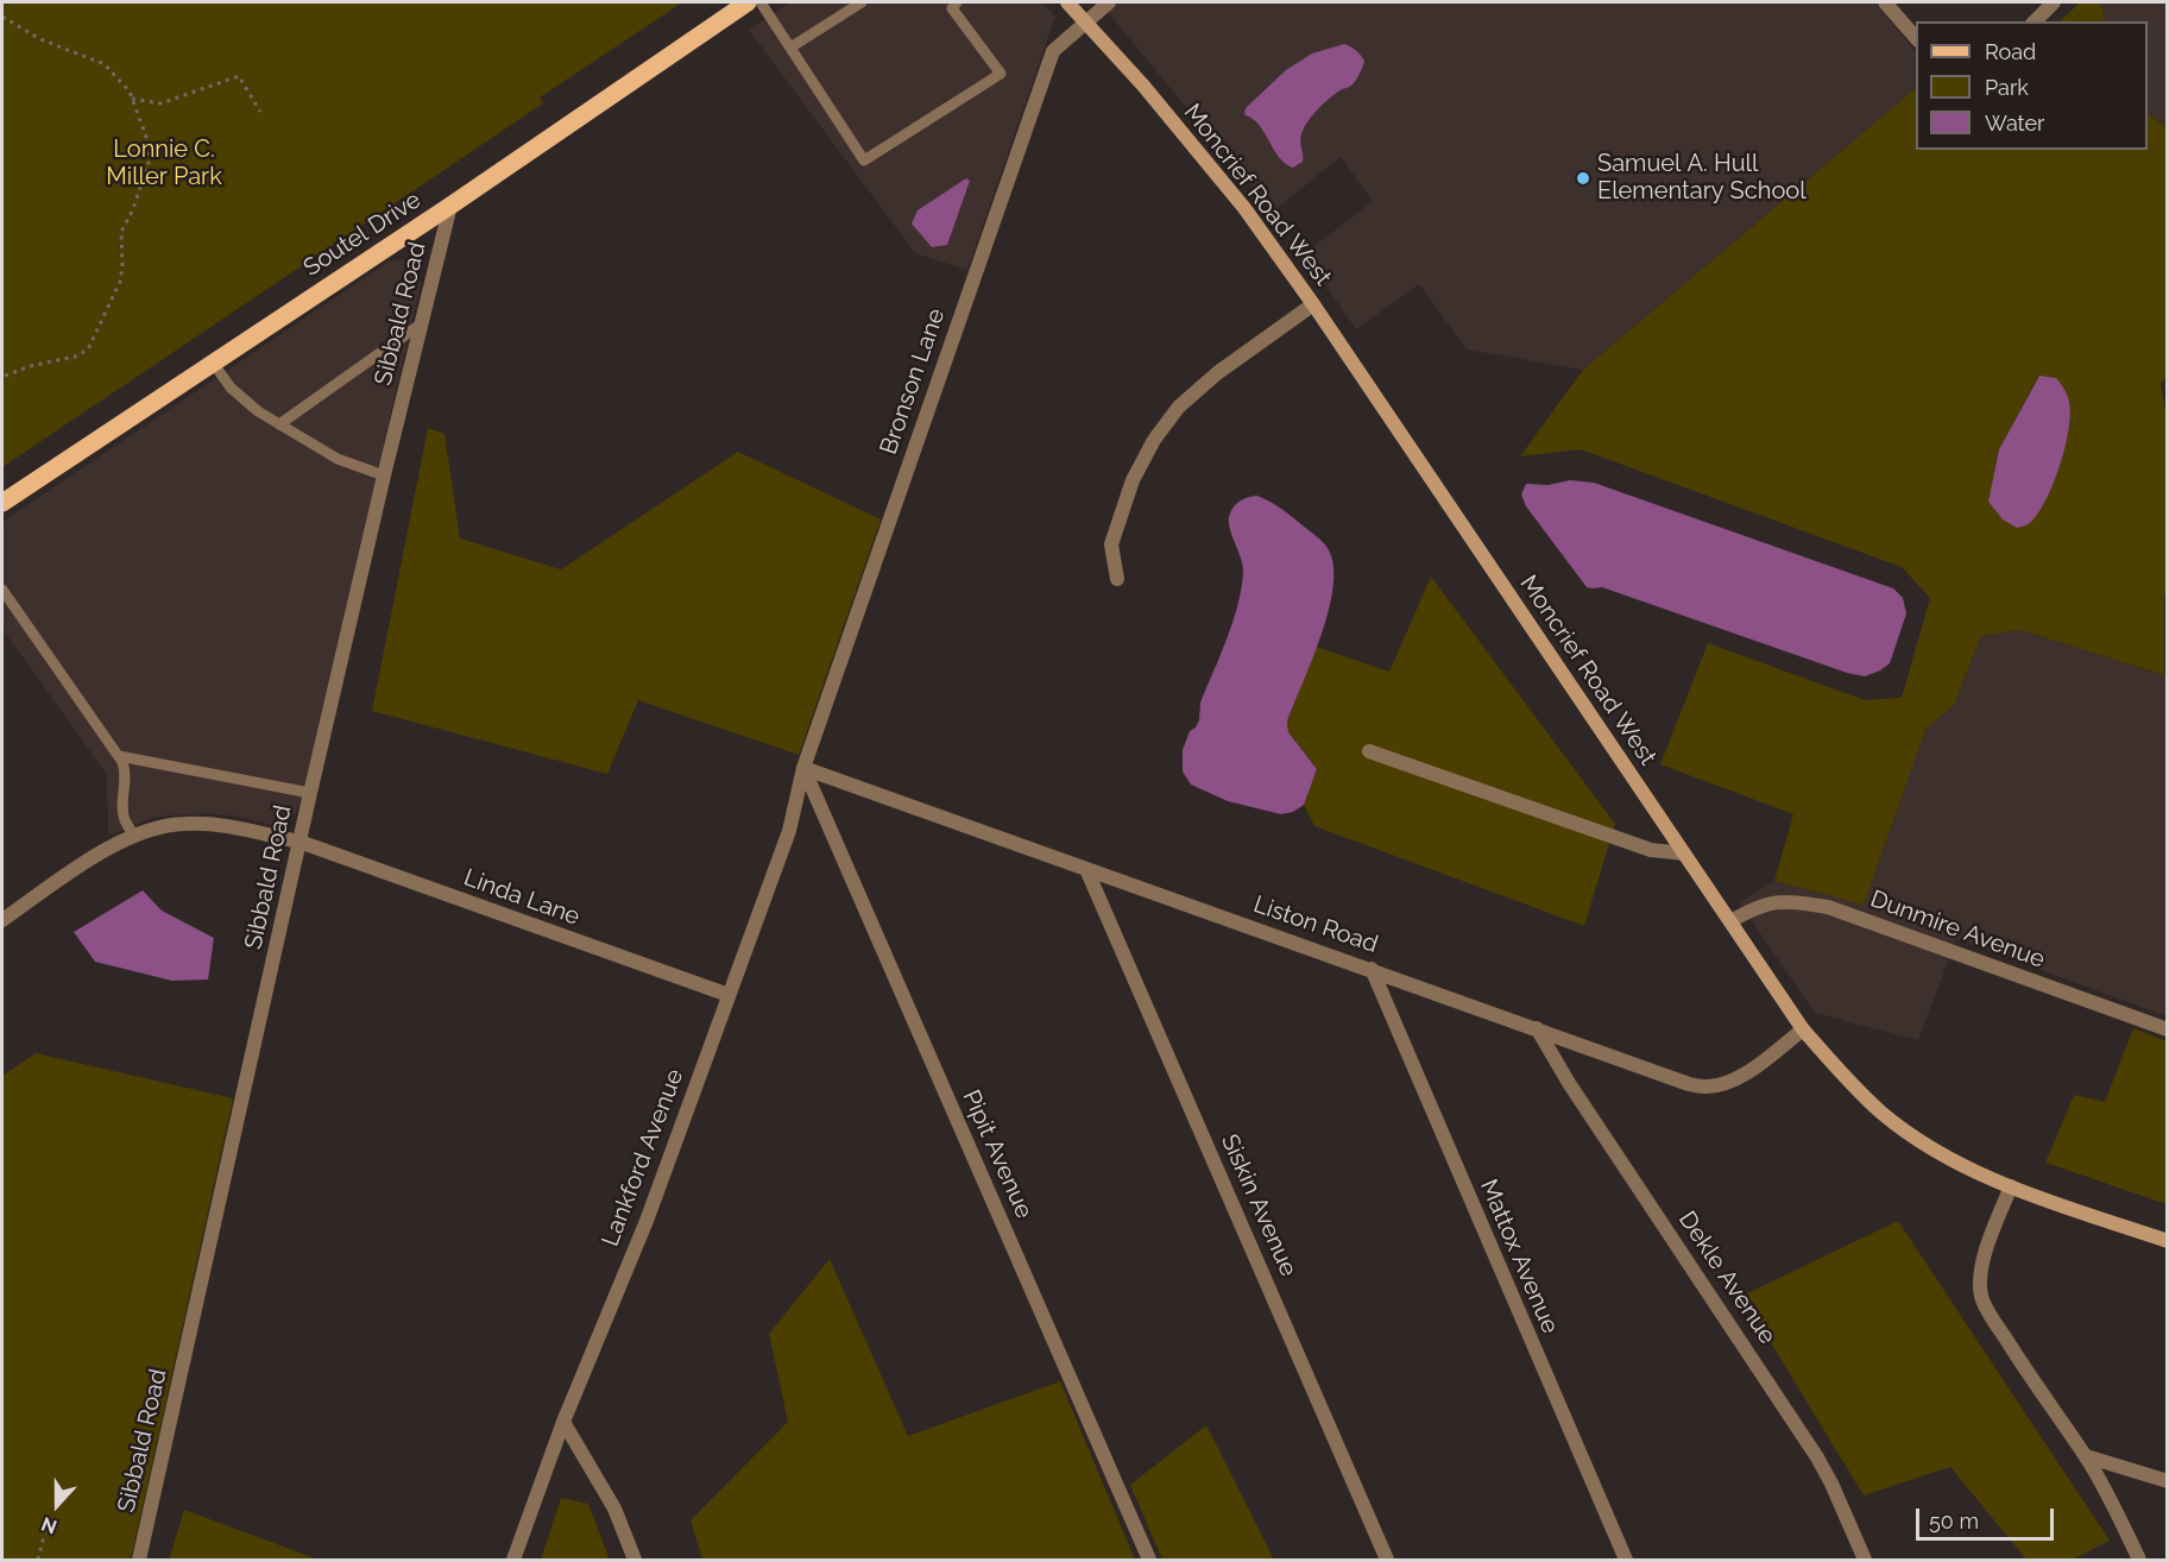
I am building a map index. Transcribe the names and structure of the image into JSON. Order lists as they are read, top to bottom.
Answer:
{
  "streets": {
    "main road": ["Moncrief Road West", "Soutel Drive"],
    "street": [
      "Sibbald Road",
      "Bronson Lane",
      "Linda Lane",
      "Liston Road",
      "Dunmire Avenue",
      "Pipit Avenue",
      "Lankford Avenue",
      "Siskin Avenue",
      "Mattox Avenue",
      "Dekle Avenue"
    ]
  },
  "crossings": [
    ["Moncrief Road West", "Bronson Lane"],
    ["Moncrief Road West", "Liston Road"],
    ["Moncrief Road West", "Dunmire Avenue"],
    ["Soutel Drive", "Sibbald Road"],
    ["Sibbald Road", "Linda Lane"],
    ["Bronson Lane", "Liston Road"],
    ["Bronson Lane", "Pipit Avenue"],
    ["Bronson Lane", "Lankford Avenue"],
    ["Linda Lane", "Lankford Avenue"],
    ["Liston Road", "Pipit Avenue"],
    ["Liston Road", "Lankford Avenue"],
    ["Liston Road", "Siskin Avenue"],
    ["Liston Road", "Mattox Avenue"],
    ["Liston Road", "Dekle Avenue"],
    ["Pipit Avenue", "Lankford Avenue"]
  ],
  "parks": ["Lonnie C. Miller Park"],
  "places": ["Samuel A. Hull Elementary School"],
  "legend": ["Road", "Park", "Water"],
  "scale_bar": "50 m",
  "north": "bottom"
}
